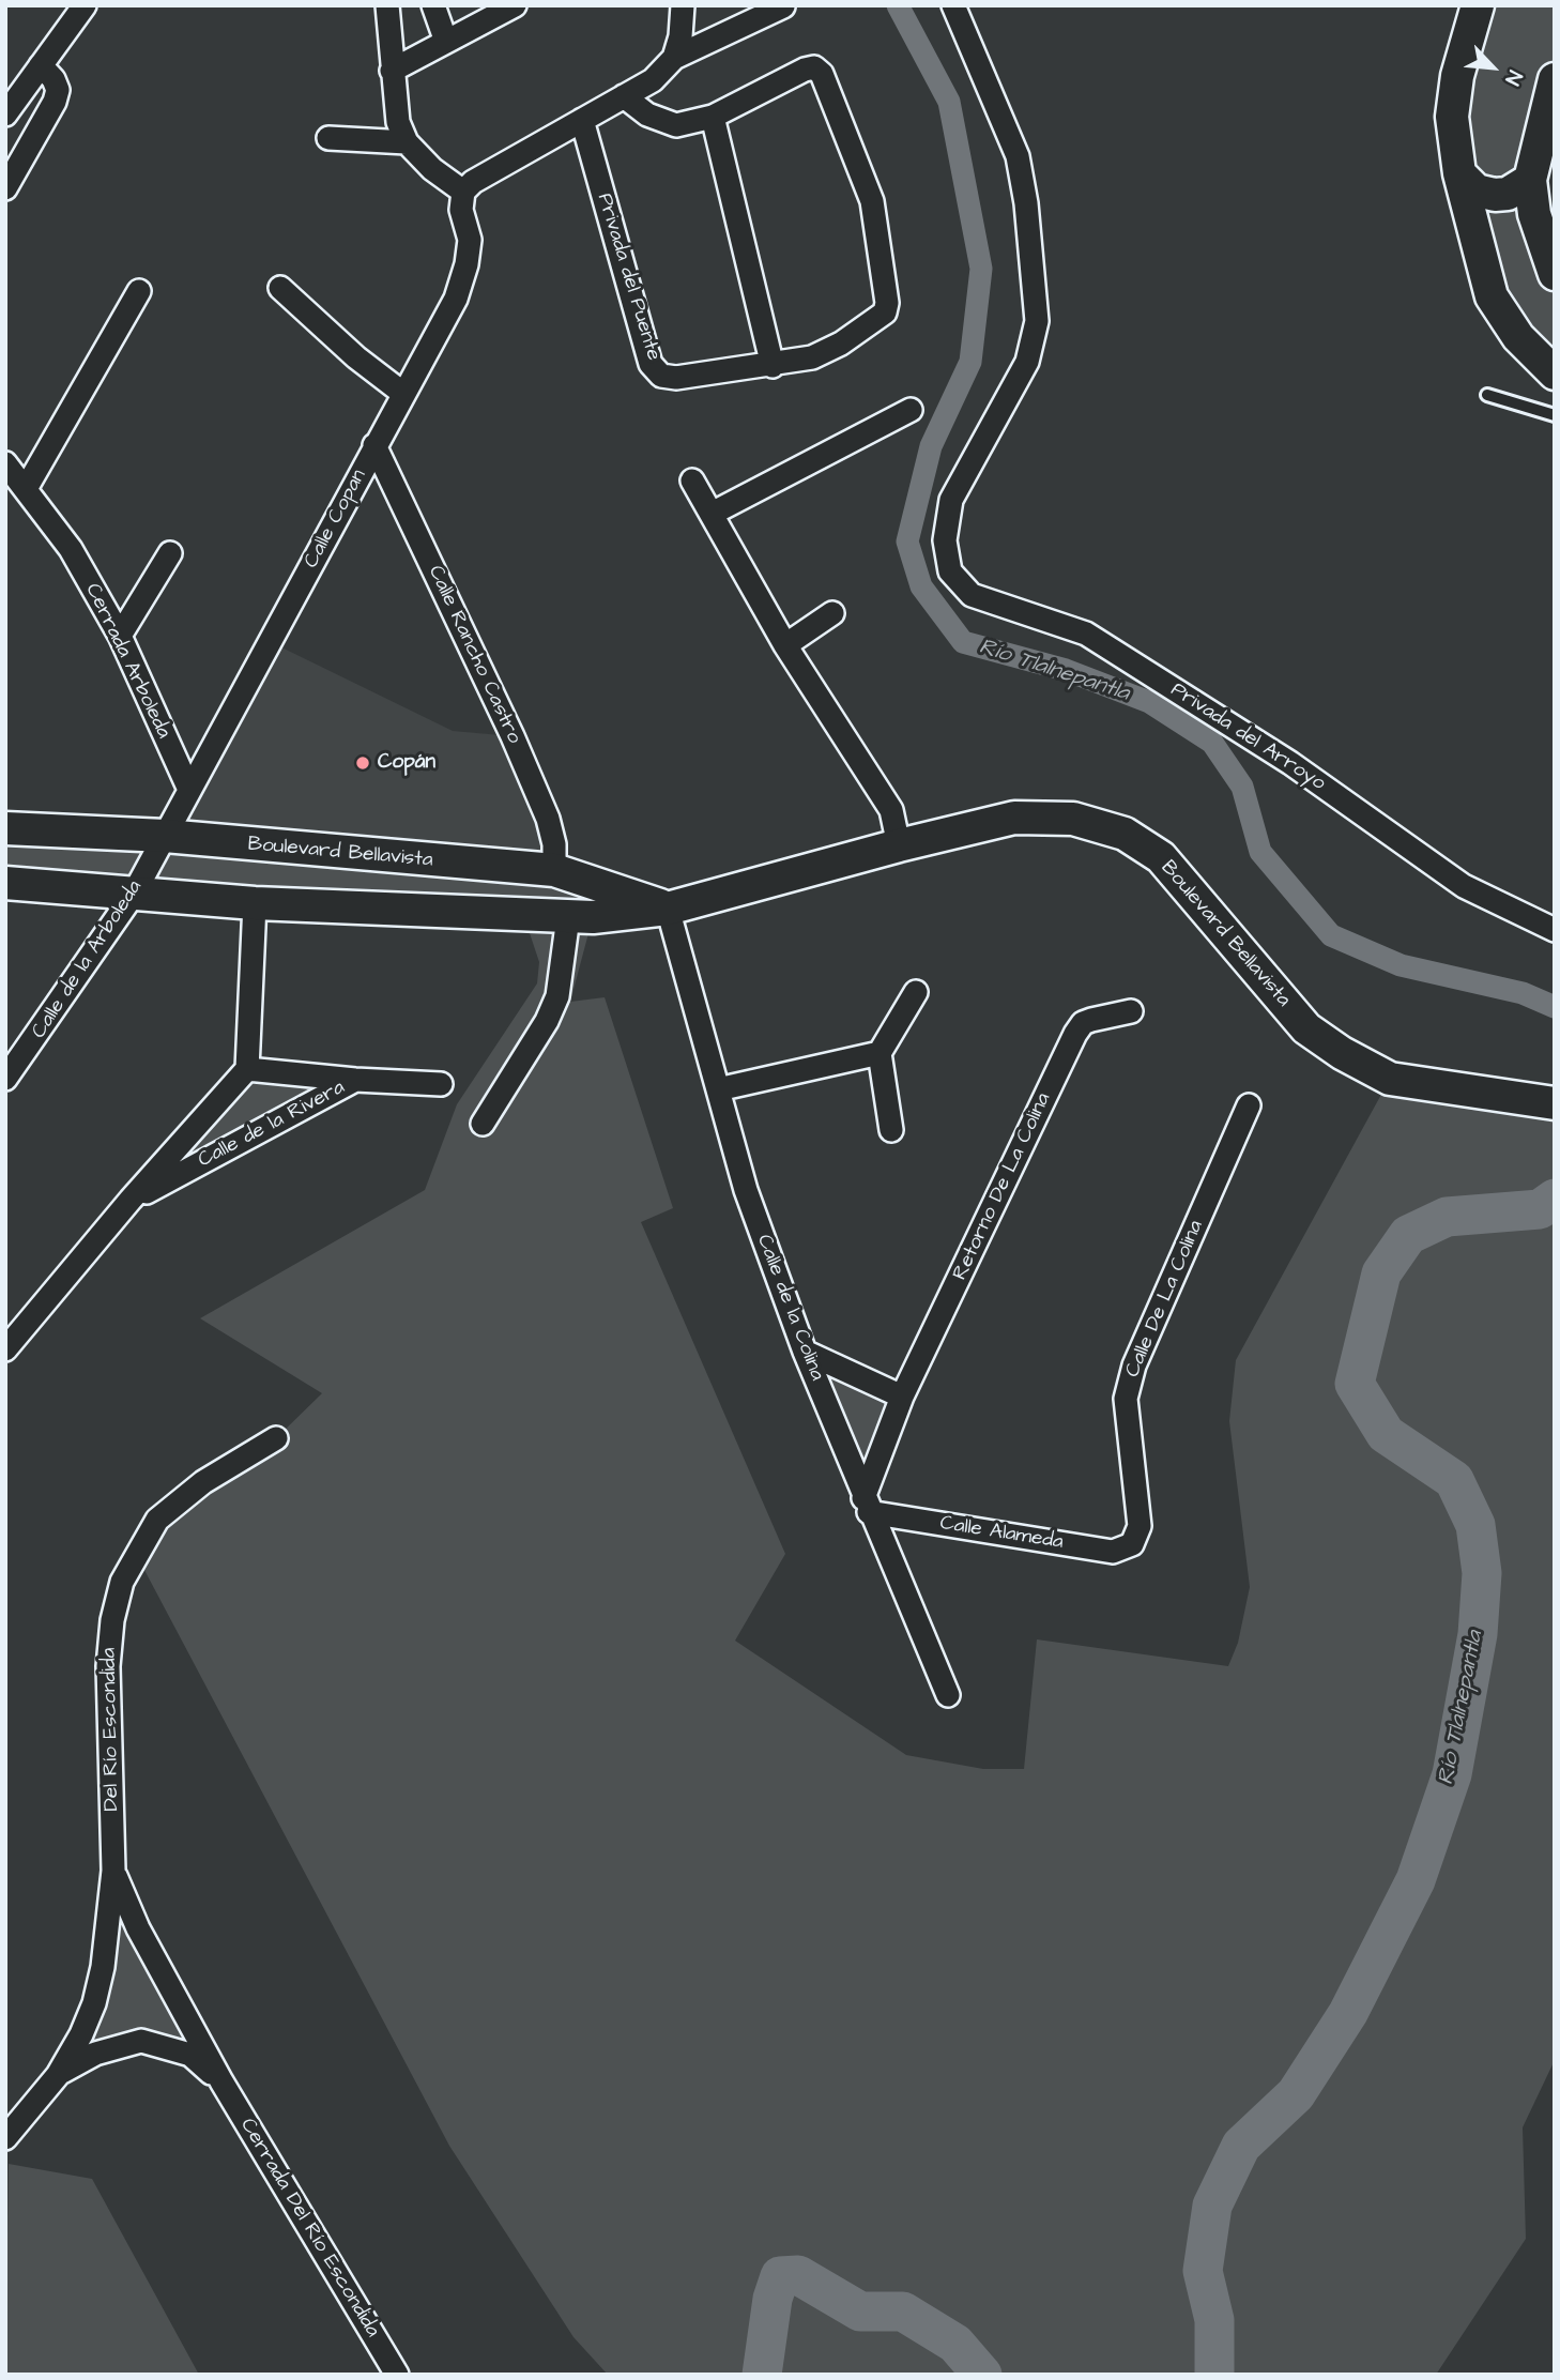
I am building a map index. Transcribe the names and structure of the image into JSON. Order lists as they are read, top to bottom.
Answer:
{
  "streets": {
    "main road": ["Boulevard Bellavista"],
    "street": [
      "Privada del Puente",
      "Calle Copan",
      "Calle Rancho Castro",
      "Cerrada Arboleda",
      "Privada del Arroyo",
      "Calle de la Arboleda",
      "Calle de la Rivera",
      "Retorno De La Colina",
      "Calle De La Colina",
      "Calle de la Colina",
      "Calle Alameda",
      "Del Río Escondida",
      "Cerrada Del Río Escondida"
    ]
  },
  "crossings": [
    ["Calle Copan", "Calle Rancho Castro"],
    ["Calle Copan", "Cerrada Arboleda"],
    ["Calle Copan", "Boulevard Bellavista"],
    ["Calle Copan", "Calle de la Arboleda"],
    ["Calle Rancho Castro", "Boulevard Bellavista"],
    ["Boulevard Bellavista", "Calle de la Arboleda"],
    ["Boulevard Bellavista", "Calle de la Colina"],
    ["Retorno De La Colina", "Calle de la Colina"],
    ["Retorno De La Colina", "Calle Alameda"],
    ["Calle De La Colina", "Calle Alameda"],
    ["Calle de la Colina", "Calle Alameda"],
    ["Del Río Escondida", "Cerrada Del Río Escondida"]
  ],
  "water": ["Río Tlalnepantla"],
  "places": ["Copán"],
  "north": "bottom right"
}
